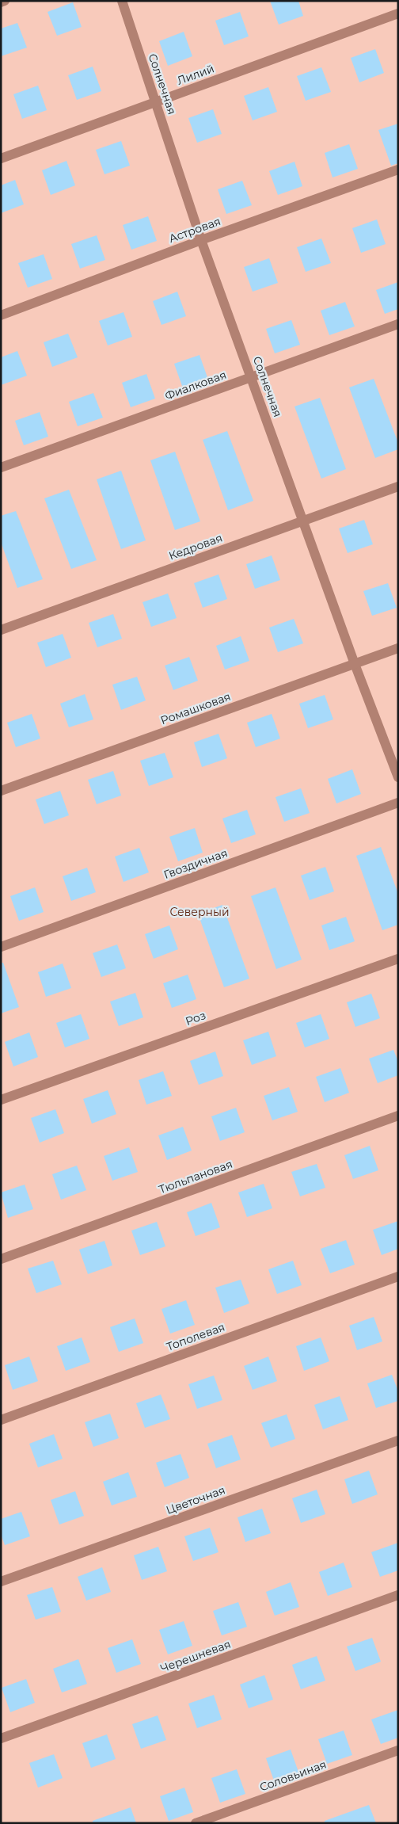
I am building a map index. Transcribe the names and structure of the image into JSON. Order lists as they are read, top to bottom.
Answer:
{
  "streets": {
    "street": [
      "Лилий",
      "Солнечная",
      "Астровая",
      "Фиалковая",
      "Кедровая",
      "Ромашковая",
      "Гвоздичная",
      "Роз",
      "Тюльпановая",
      "Тополевая",
      "Цветочная",
      "Черешневая",
      "Соловьиная"
    ]
  },
  "crossings": [
    ["Лилий", "Солнечная"],
    ["Солнечная", "Астровая"],
    ["Солнечная", "Фиалковая"],
    ["Солнечная", "Кедровая"],
    ["Солнечная", "Ромашковая"]
  ],
  "parks": ["Северный"]
}
